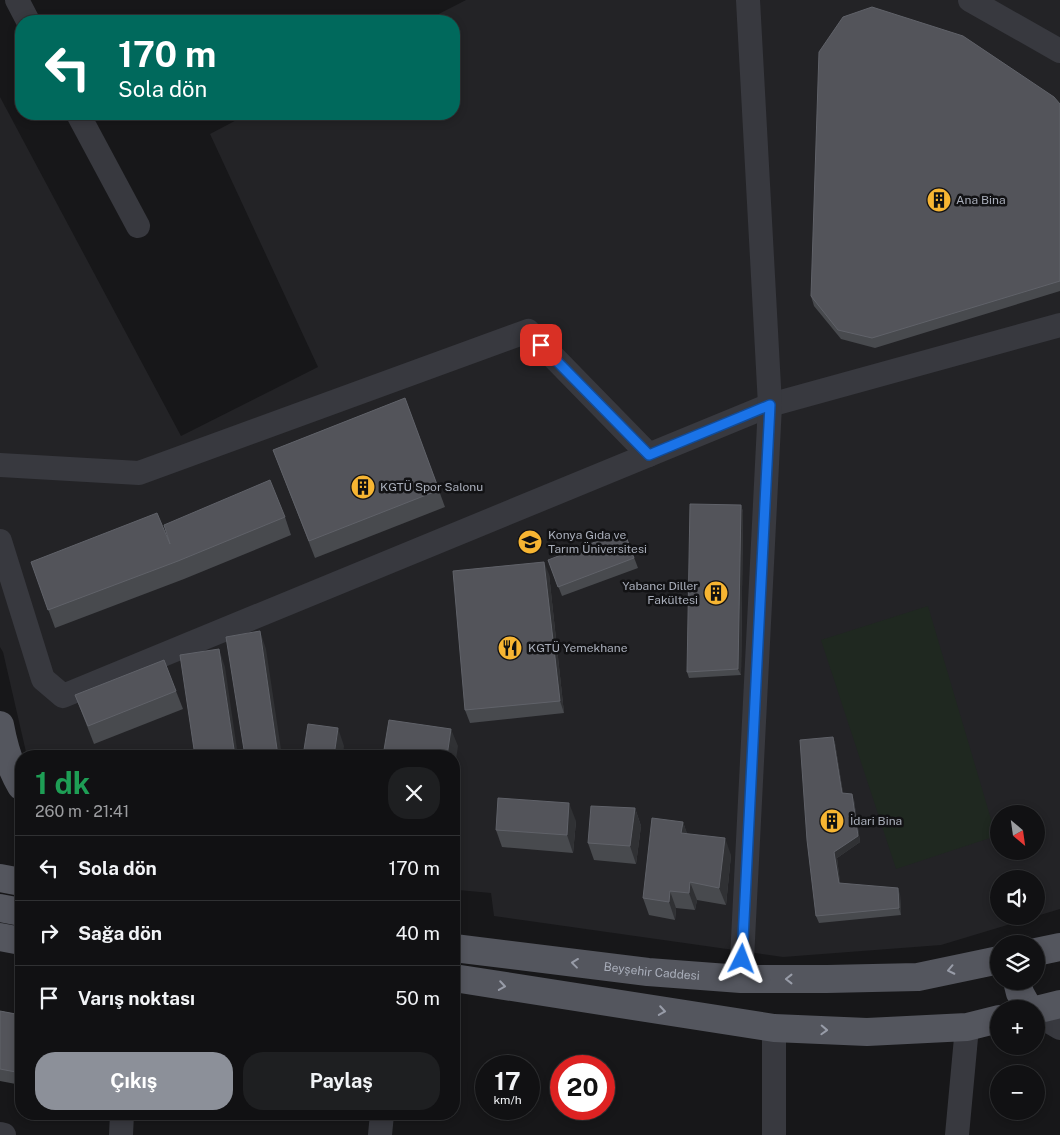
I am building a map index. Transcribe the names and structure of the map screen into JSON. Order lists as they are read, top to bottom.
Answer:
{
  "streets": {
    "main road": ["Beyşehir Caddesi"]
  },
  "places": {
    "building": [
      "Ana Bina",
      "KGTÜ Spor Salonu",
      "Yabancı Diller Fakültesi",
      "İdari Bina"
    ],
    "school or university": ["Konya Gıda ve Tarım Üniversitesi"],
    "restaurant": ["KGTÜ Yemekhane"]
  },
  "north": "bottom right",
  "page": {
    "turn": ["170 m", "Sola dön"],
    "heading": ["1 dk", "260 m · 21:41"],
    "map_buttons": ["+", "−"],
    "list": [
      {
        "name": "Sola dön",
        "value": "170 m"
      },
      {
        "name": "Sağa dön",
        "value": "40 m"
      },
      {
        "name": "Varış noktası",
        "value": "50 m"
      }
    ],
    "buttons": ["Çıkış", "Paylaş"],
    "speed": "17 km/h",
    "limit": "20"
  }
}
